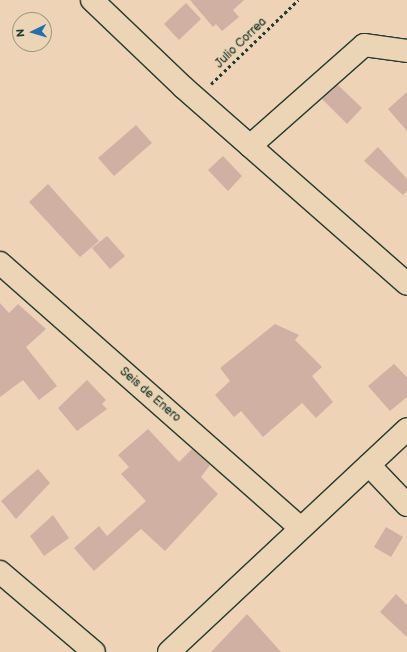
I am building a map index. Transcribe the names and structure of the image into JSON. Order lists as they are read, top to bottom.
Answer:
{
  "streets": {
    "street": ["Seis de Enero"],
    "path": ["Julio Correa"]
  },
  "north": "left"
}
